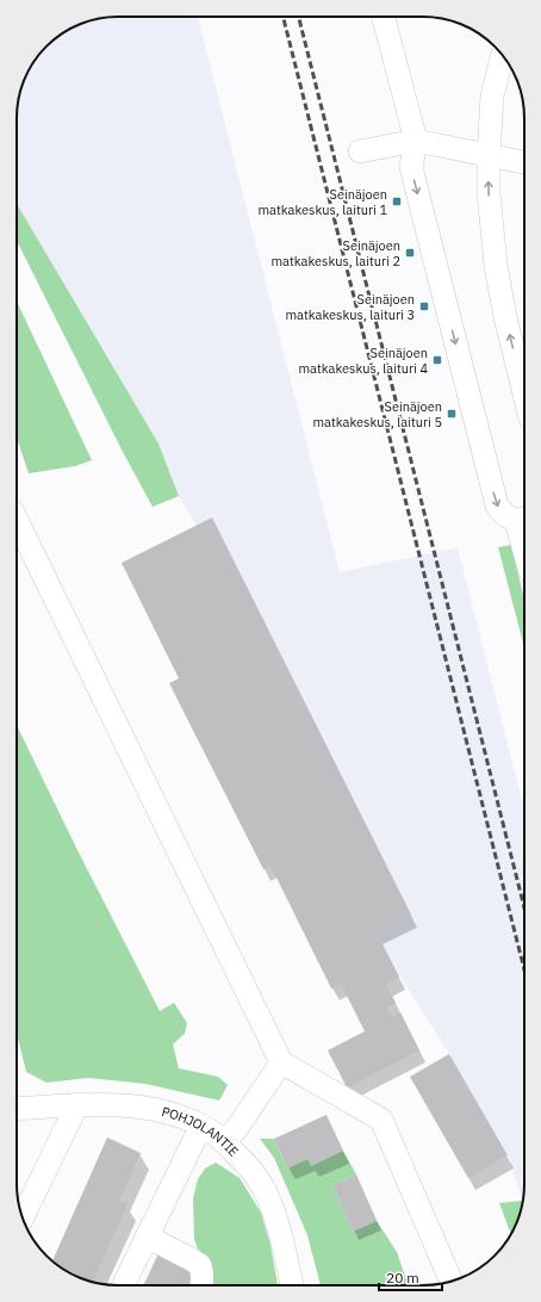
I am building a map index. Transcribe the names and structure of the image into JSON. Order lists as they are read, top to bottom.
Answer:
{
  "streets": {
    "street": ["POHJOLANTIE"]
  },
  "places": {
    "transit": [
      "Seinäjoen matkakeskus, laituri 1",
      "Seinäjoen matkakeskus, laituri 2",
      "Seinäjoen matkakeskus, laituri 3",
      "Seinäjoen matkakeskus, laituri 4",
      "Seinäjoen matkakeskus, laituri 5"
    ]
  },
  "scale_bar": "20 m"
}
